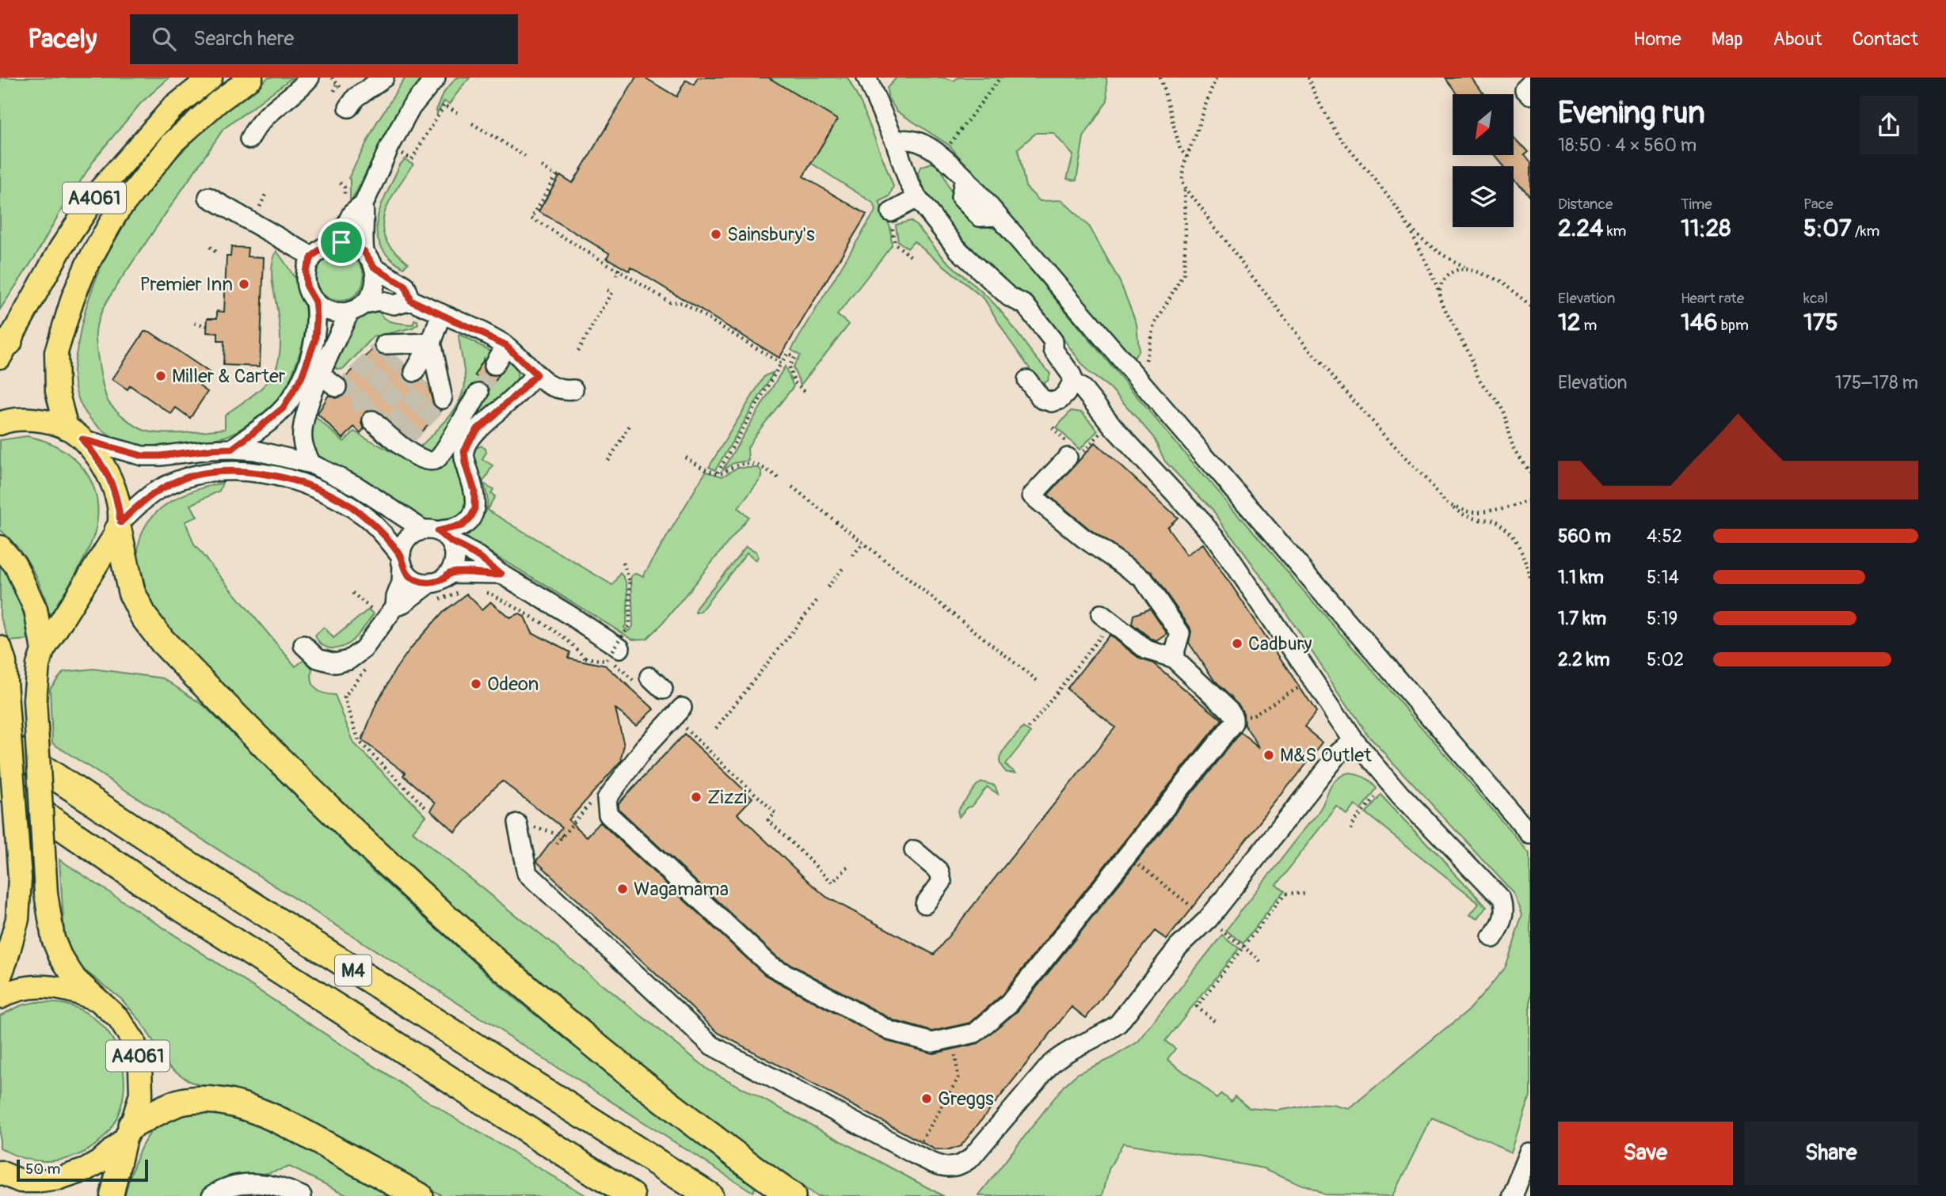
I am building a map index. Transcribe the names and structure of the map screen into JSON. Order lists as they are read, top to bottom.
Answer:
{
  "streets": {
    "highway": ["M4"],
    "main road": ["A4061"]
  },
  "places": [
    "Sainsbury's",
    "Premier Inn",
    "Miller & Carter",
    "Cadbury",
    "Odeon",
    "M&S Outlet",
    "Zizzi",
    "Wagamama",
    "Greggs"
  ],
  "scale_bar": "50 m",
  "north": "bottom left",
  "page": {
    "header": "Pacely",
    "search": "Search here",
    "nav": [
      "Home",
      "Map",
      "About",
      "Contact"
    ],
    "heading": ["Evening run", "18:50 · 4 × 560 m"],
    "stats": [
      ["Distance", "2.24 km"],
      ["Time", "11:28"],
      ["Pace", "5:07 /km"],
      ["Elevation", "12 m"],
      ["Heart rate", "146 bpm"],
      ["kcal", "175"]
    ],
    "chart": ["Elevation", "175–178 m"],
    "list": [
      {
        "name": "560 m",
        "note": "4:52"
      },
      {
        "name": "1.1 km",
        "note": "5:14"
      },
      {
        "name": "1.7 km",
        "note": "5:19"
      },
      {
        "name": "2.2 km",
        "note": "5:02"
      }
    ],
    "buttons": ["Save", "Share"],
    "scale": "50 m"
  }
}
